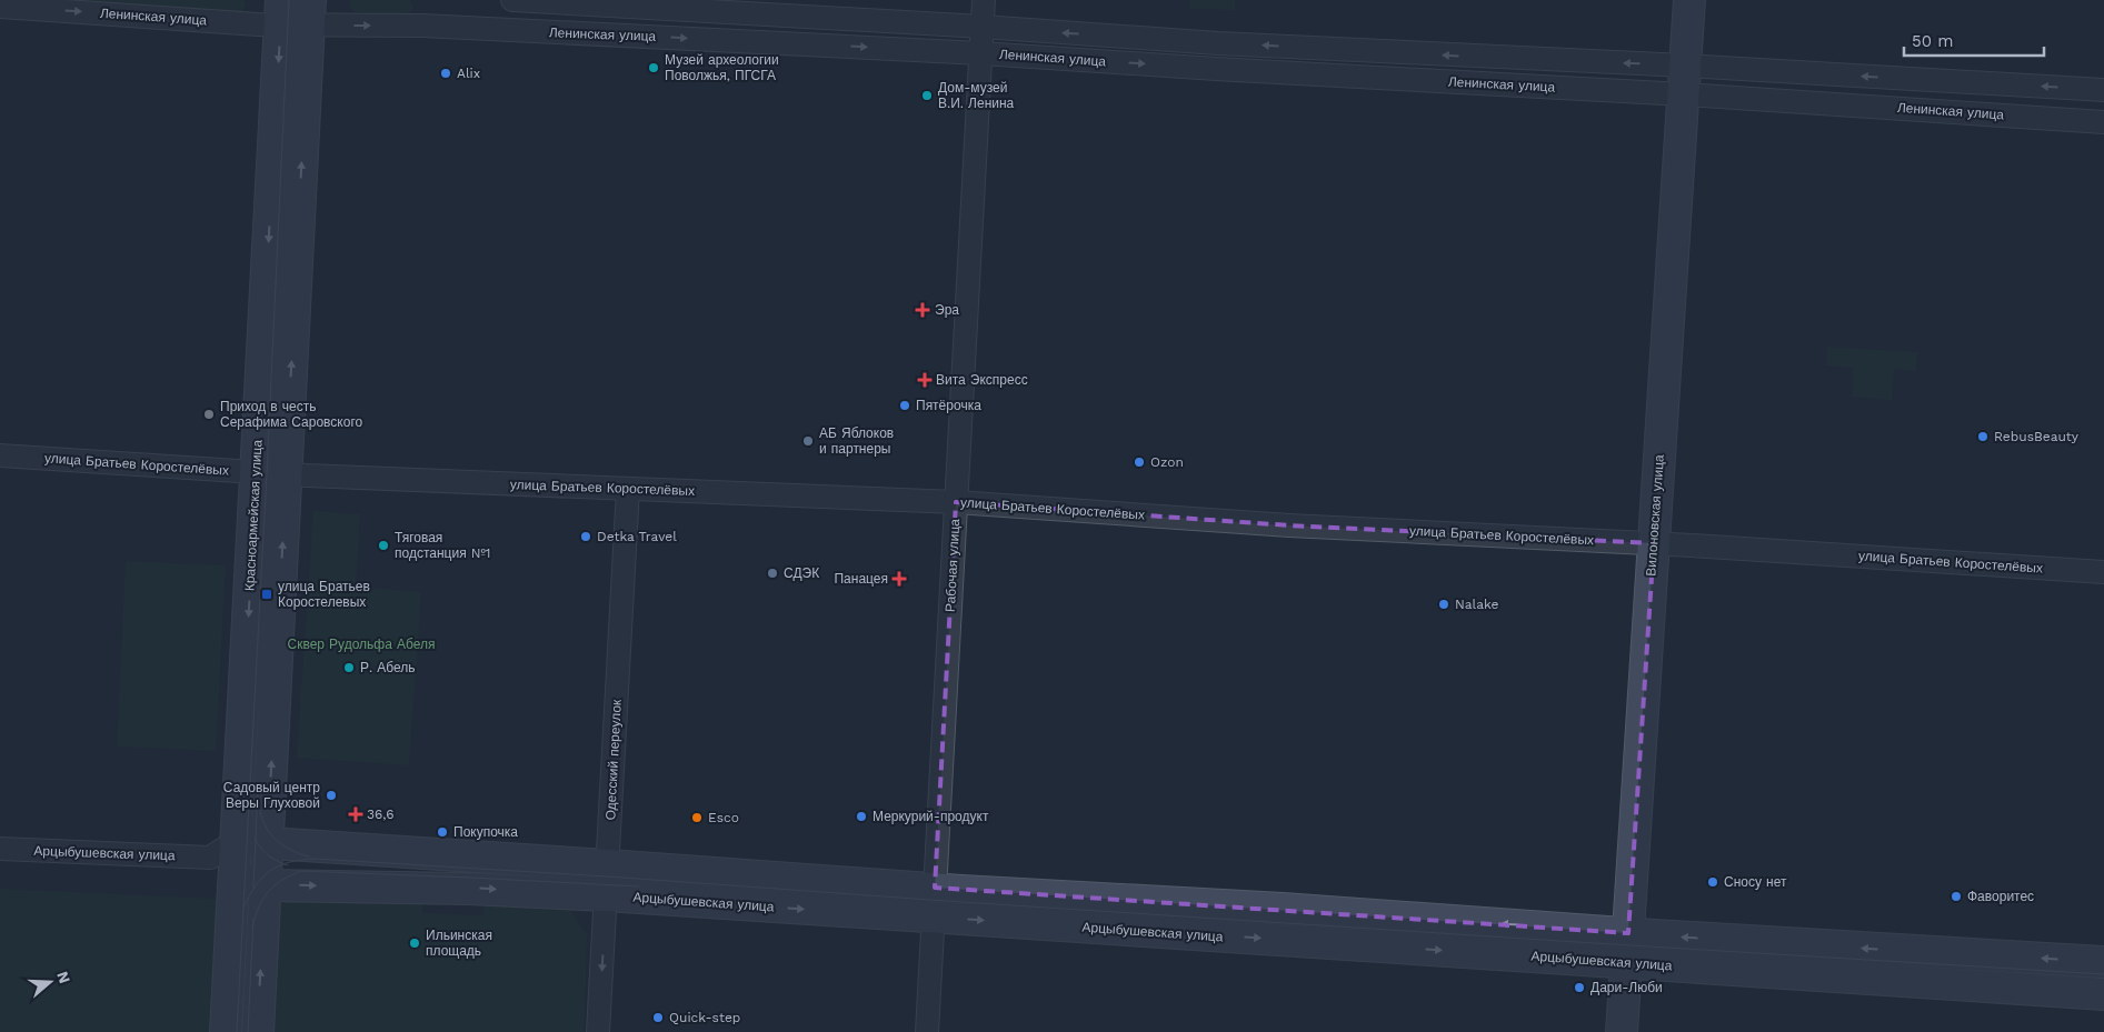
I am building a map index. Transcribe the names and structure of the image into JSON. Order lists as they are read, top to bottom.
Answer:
{
  "streets": {
    "main road": ["Красноармейская улица", "Вилоновская улица", "Арцыбушевская улица"],
    "street": [
      "Ленинская улица",
      "улица Братьев Коростелёвых",
      "Рабочая улица",
      "Одесский переулок"
    ]
  },
  "crossings": [
    ["Ленинская улица", "Красноармейская улица"],
    ["Ленинская улица", "Вилоновская улица"],
    ["Ленинская улица", "Рабочая улица"],
    ["улица Братьев Коростелёвых", "Красноармейская улица"],
    ["улица Братьев Коростелёвых", "Вилоновская улица"],
    ["улица Братьев Коростелёвых", "Рабочая улица"],
    ["улица Братьев Коростелёвых", "Одесский переулок"],
    ["Красноармейская улица", "Арцыбушевская улица"],
    ["Вилоновская улица", "Арцыбушевская улица"],
    ["Рабочая улица", "Арцыбушевская улица"],
    ["Одесский переулок", "Арцыбушевская улица"]
  ],
  "parks": ["Сквер Рудольфа Абеля"],
  "places": {
    "other": [
      "Музей археологии Поволжья, ПГСГА",
      "Alix",
      "Дом-музей В.И. Ленина",
      "Пятёрочка",
      "Приход в честь Серафима Саровского",
      "RebusBeauty",
      "АБ Яблоков и партнеры",
      "Ozon",
      "Detka Travel",
      "Тяговая подстанция №1",
      "СДЭК",
      "Nalake",
      "Р. Абель",
      "Садовый центр Веры Глуховой",
      "Меркурий-продукт",
      "Esco",
      "Покупочка",
      "Сносу нет",
      "Фаворитес",
      "Ильинская площадь",
      "Дари-Люби",
      "Quick-step"
    ],
    "health": [
      "Эра",
      "Вита Экспресс",
      "Панацея",
      "36,6"
    ],
    "transit": ["улица Братьев Коростелевых"]
  },
  "scale_bar": "50 m",
  "north": "right"
}
